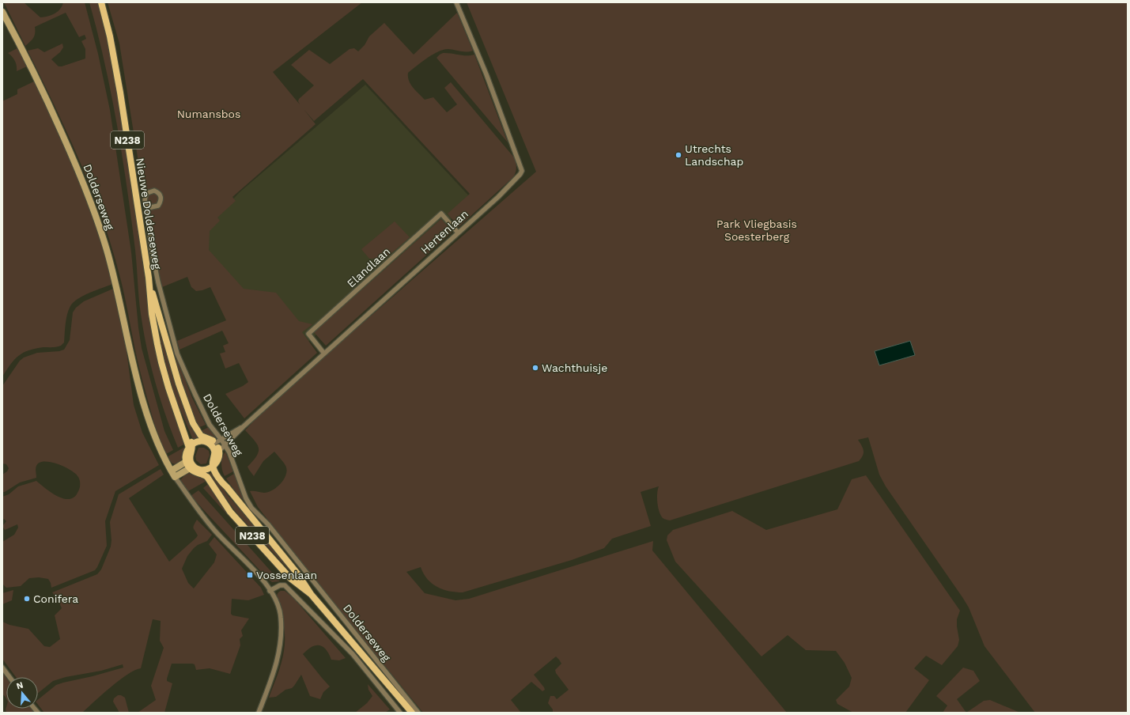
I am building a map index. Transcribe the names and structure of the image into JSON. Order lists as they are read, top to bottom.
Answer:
{
  "streets": {
    "main road": ["N238", "Dolderseweg", "Nieuwe Dolderseweg"],
    "street": ["Hertenlaan", "Elandlaan"]
  },
  "crossings": [
    ["N238", "Dolderseweg"],
    ["N238", "Nieuwe Dolderseweg"],
    ["Dolderseweg", "Hertenlaan"],
    ["Nieuwe Dolderseweg", "Hertenlaan"],
    ["Hertenlaan", "Elandlaan"]
  ],
  "parks": ["Numansbos", "Park Vliegbasis Soesterberg"],
  "places": {
    "other": ["Utrechts Landschap", "Wachthuisje", "Conifera"],
    "transit": ["Vossenlaan"]
  },
  "north": "top"
}
